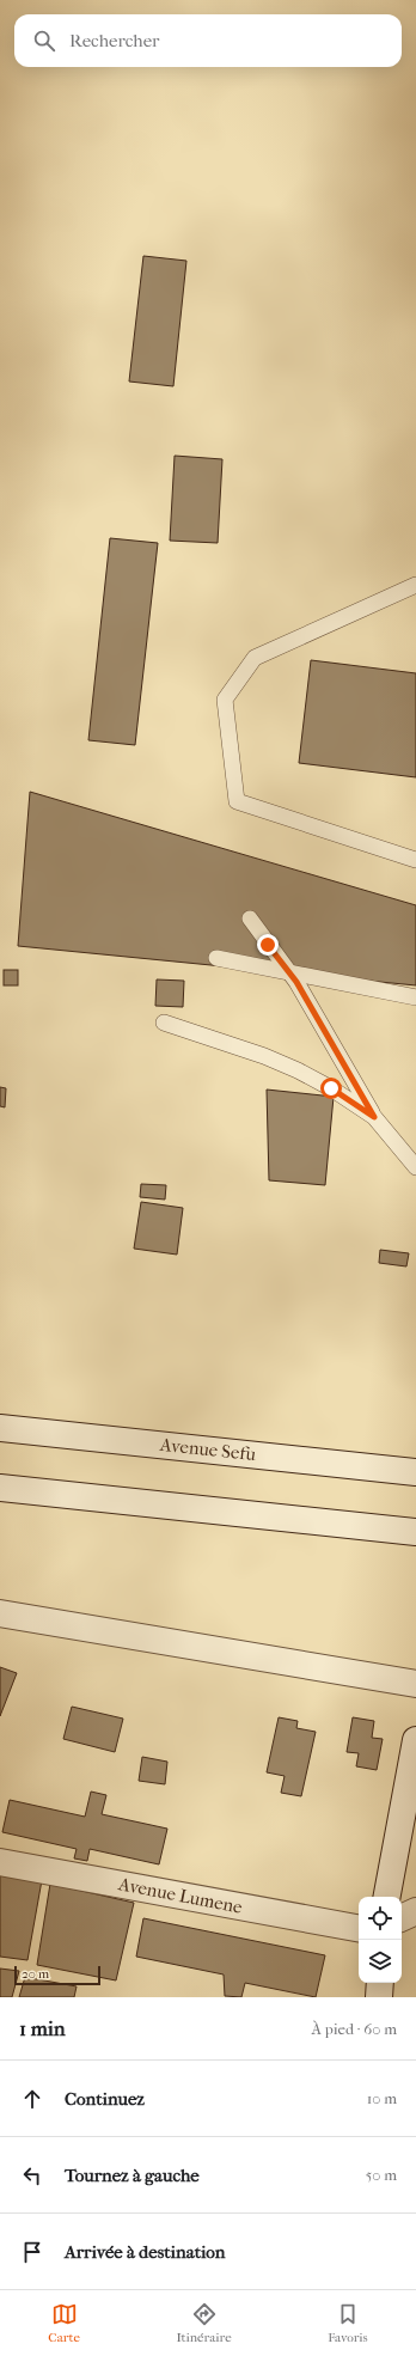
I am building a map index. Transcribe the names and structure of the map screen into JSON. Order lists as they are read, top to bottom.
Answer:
{
  "streets": {
    "main road": ["Avenue Sefu", "Avenue Lumene"]
  },
  "scale_bar": "20 m",
  "page": {
    "search": "Rechercher",
    "scale": "20 m",
    "heading": ["1 min", "À pied · 60 m"],
    "list": [
      ["Continuez", "10 m"],
      ["Tournez à gauche", "50 m"],
      "Arrivée à destination"
    ],
    "nav": ["Carte", "Itinéraire", "Favoris"]
  }
}
